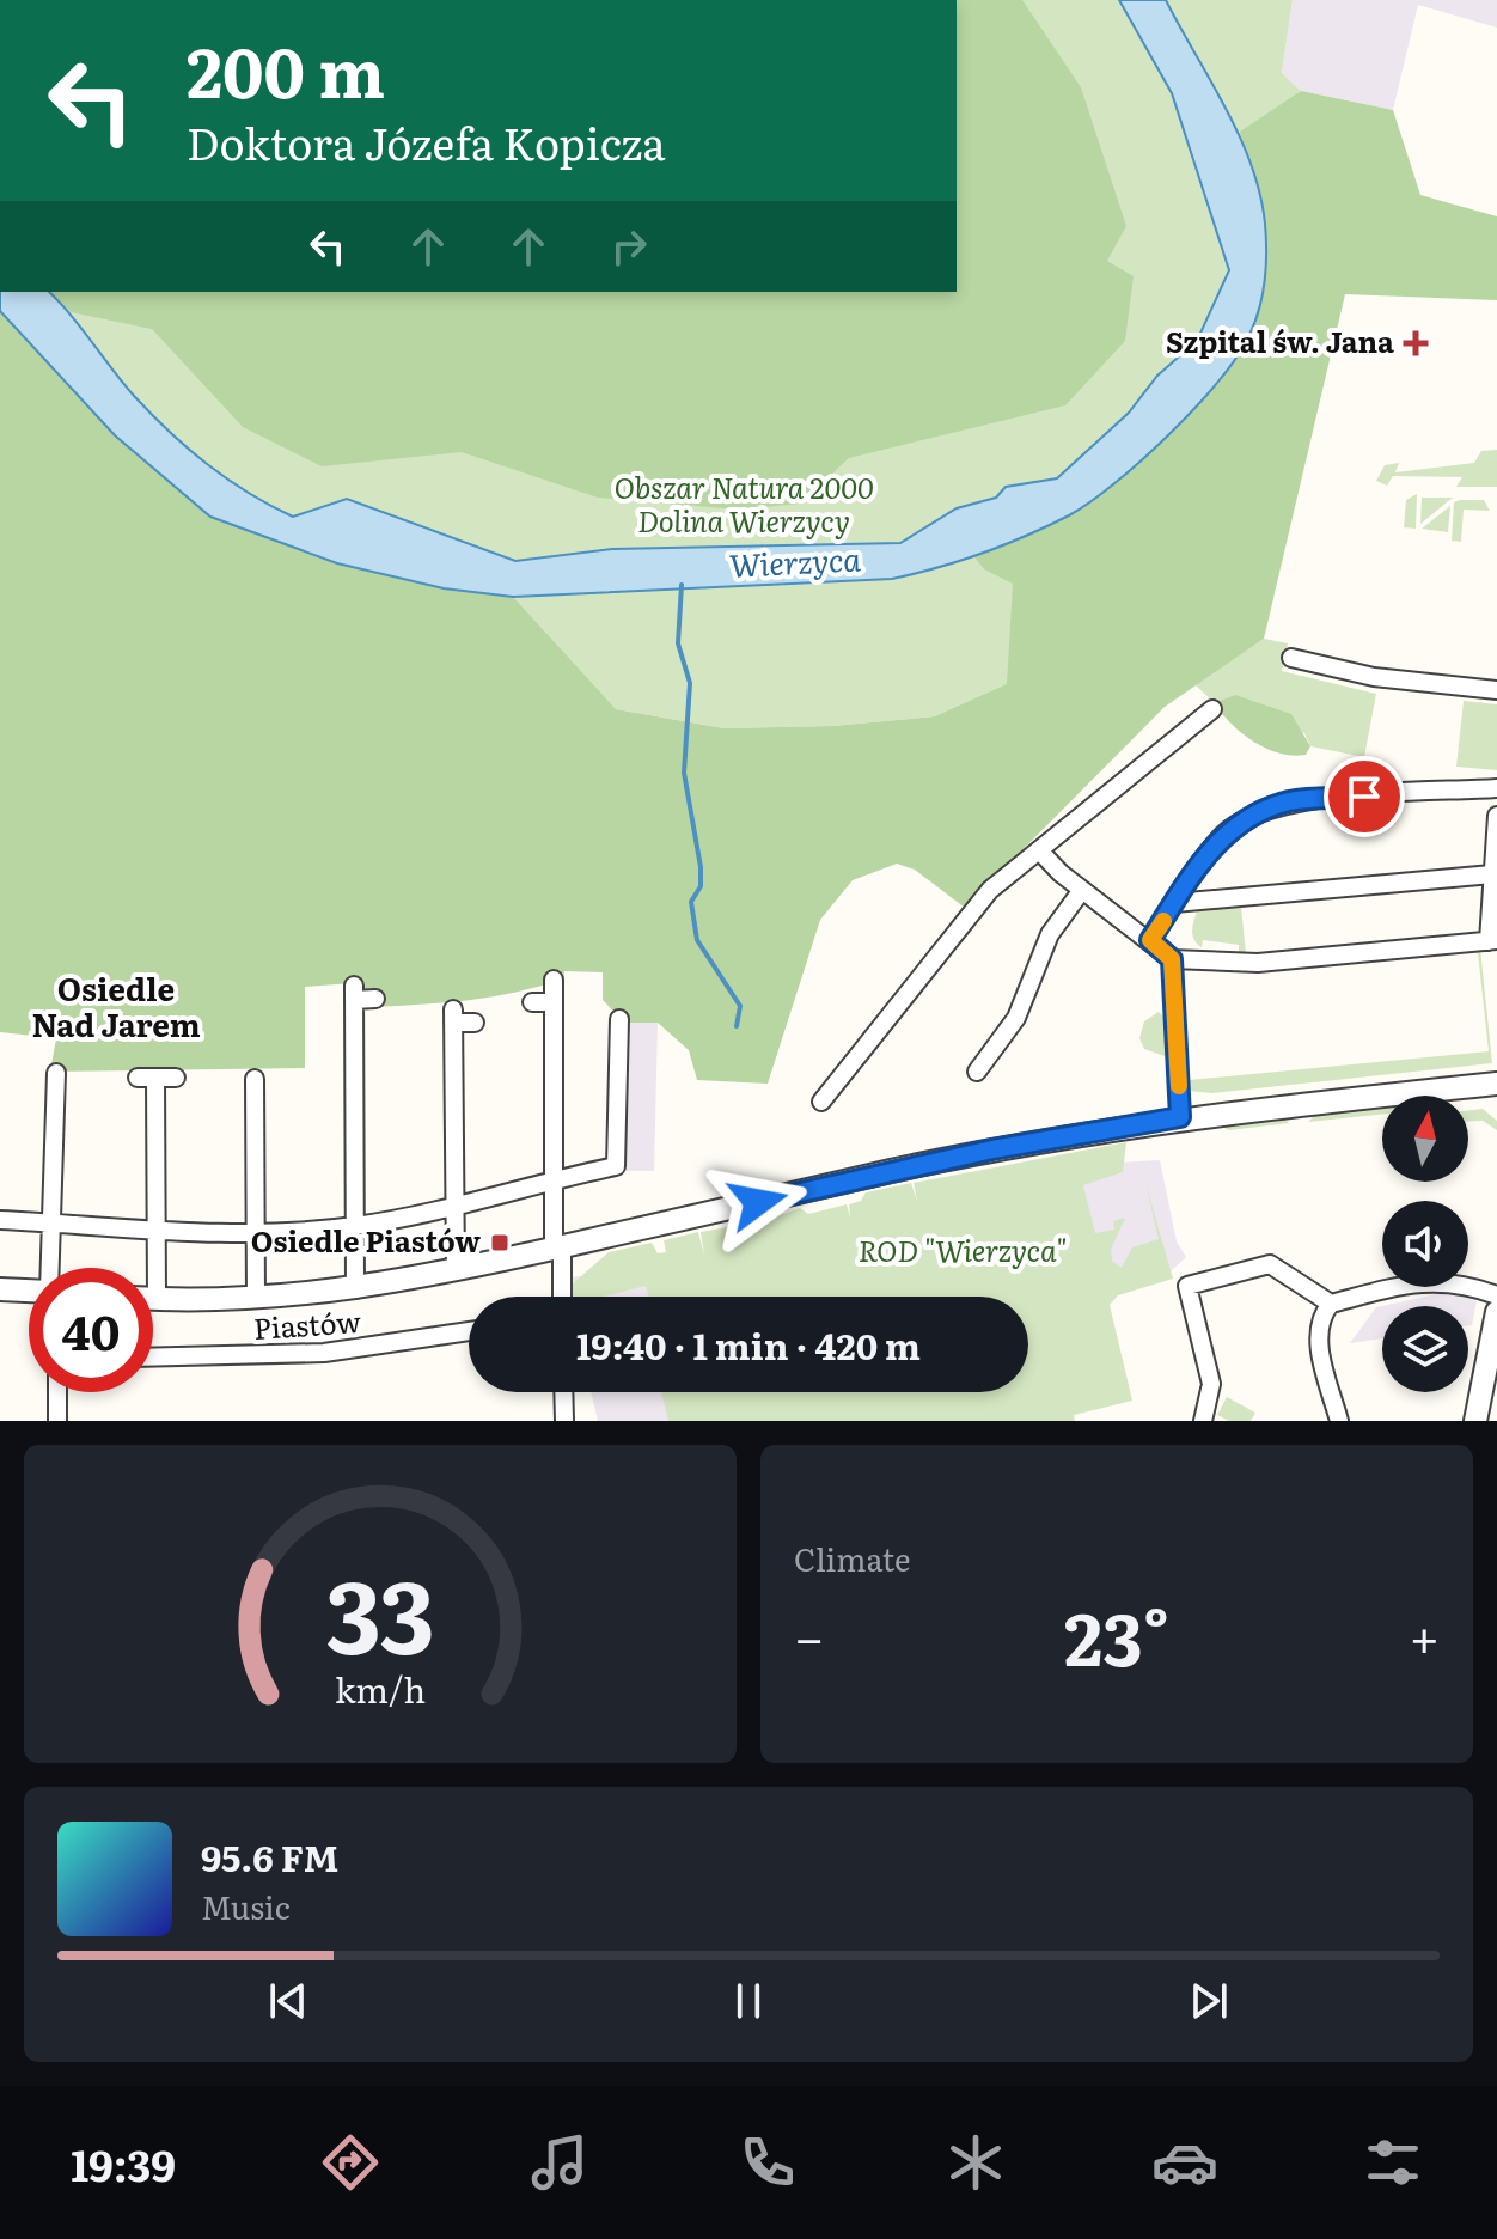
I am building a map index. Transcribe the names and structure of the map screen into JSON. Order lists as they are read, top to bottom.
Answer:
{
  "streets": {
    "street": ["Piastów"]
  },
  "districts": ["Osiedle Nad Jarem"],
  "water": ["Wierzyca"],
  "parks": ["Obszar Natura 2000 Dolina Wierzycy", "ROD \"Wierzyca\""],
  "places": {
    "health": ["Szpital św. Jana"],
    "transit": ["Osiedle Piastów"]
  },
  "north": "top",
  "page": {
    "turn": ["200 m", "Doktora Józefa Kopicza"],
    "limit": "40",
    "trip": "19:40 · 1 min · 420 m",
    "tile": "Climate",
    "heat": ["−", "23°", "+"],
    "song": ["95.6 FM", "Music"],
    "tabs": "19:39",
    "gauge": ["33", "km/h"]
  }
}
